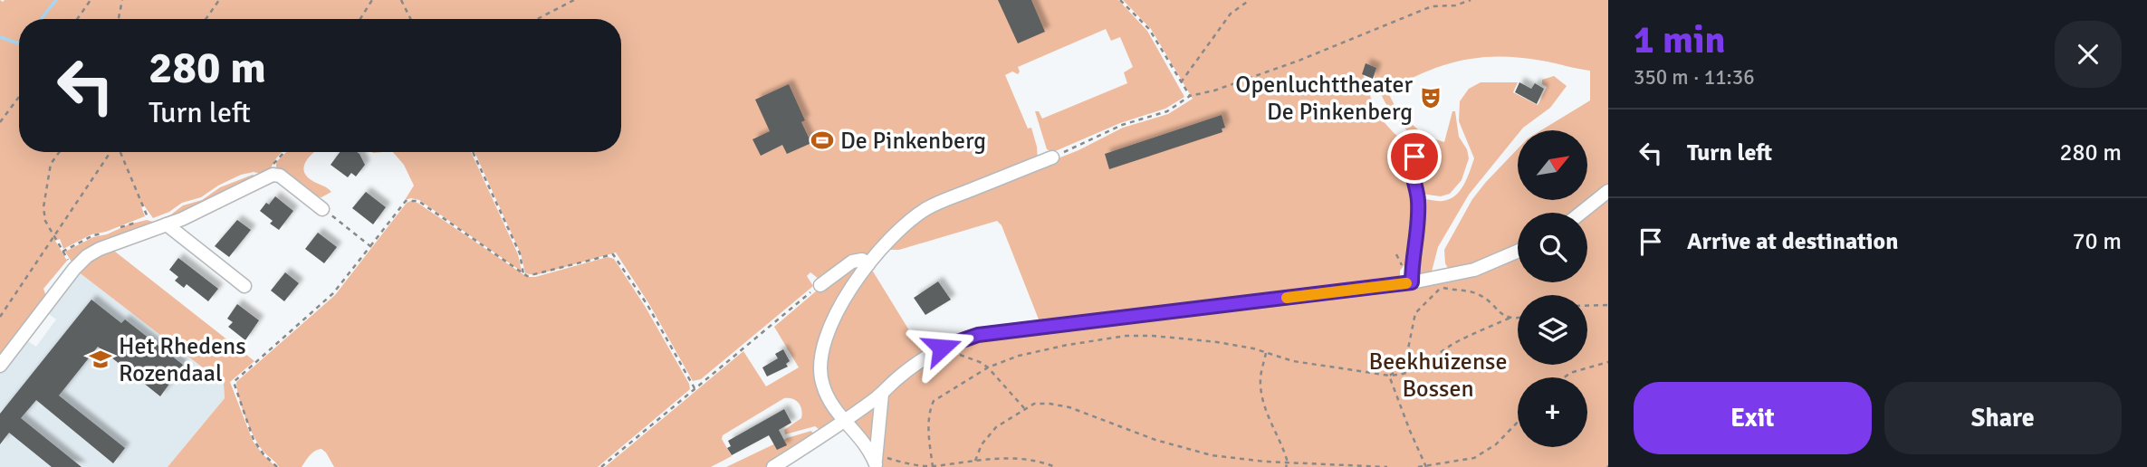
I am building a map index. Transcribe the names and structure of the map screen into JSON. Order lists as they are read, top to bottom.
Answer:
{
  "parks": ["Beekhuizense Bossen"],
  "places": {
    "theatre": ["Openluchttheater De Pinkenberg"],
    "sports": ["De Pinkenberg"],
    "school or university": ["Het Rhedens Rozendaal"]
  },
  "north": "top right",
  "page": {
    "heading": ["1 min", "350 m · 11:36"],
    "turn": ["280 m", "Turn left"],
    "list": [
      {
        "name": "Turn left",
        "value": "280 m"
      },
      {
        "name": "Arrive at destination",
        "value": "70 m"
      }
    ],
    "map_buttons": "+",
    "buttons": ["Exit", "Share"]
  }
}
